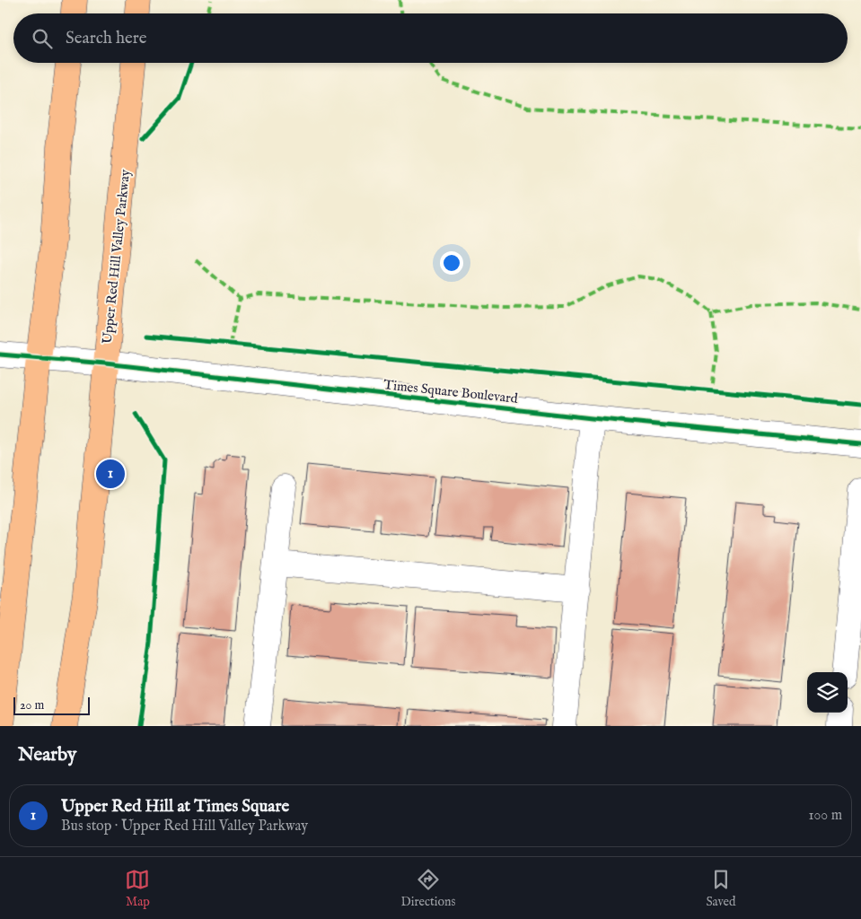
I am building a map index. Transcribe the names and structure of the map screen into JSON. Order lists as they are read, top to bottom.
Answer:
{
  "streets": {
    "main road": ["Upper Red Hill Valley Parkway"],
    "street": ["Times Square Boulevard"]
  },
  "crossings": [
    ["Upper Red Hill Valley Parkway", "Times Square Boulevard"]
  ],
  "scale_bar": "20 m",
  "page": {
    "search": "Search here",
    "pins": "1",
    "scale": "20 m",
    "heading": "Nearby",
    "list": [
      {
        "mark": "1",
        "name": "Upper Red Hill at Times Square",
        "note": "Bus stop · Upper Red Hill Valley Parkway",
        "value": "100 m"
      }
    ],
    "nav": ["Map", "Directions", "Saved"]
  }
}
